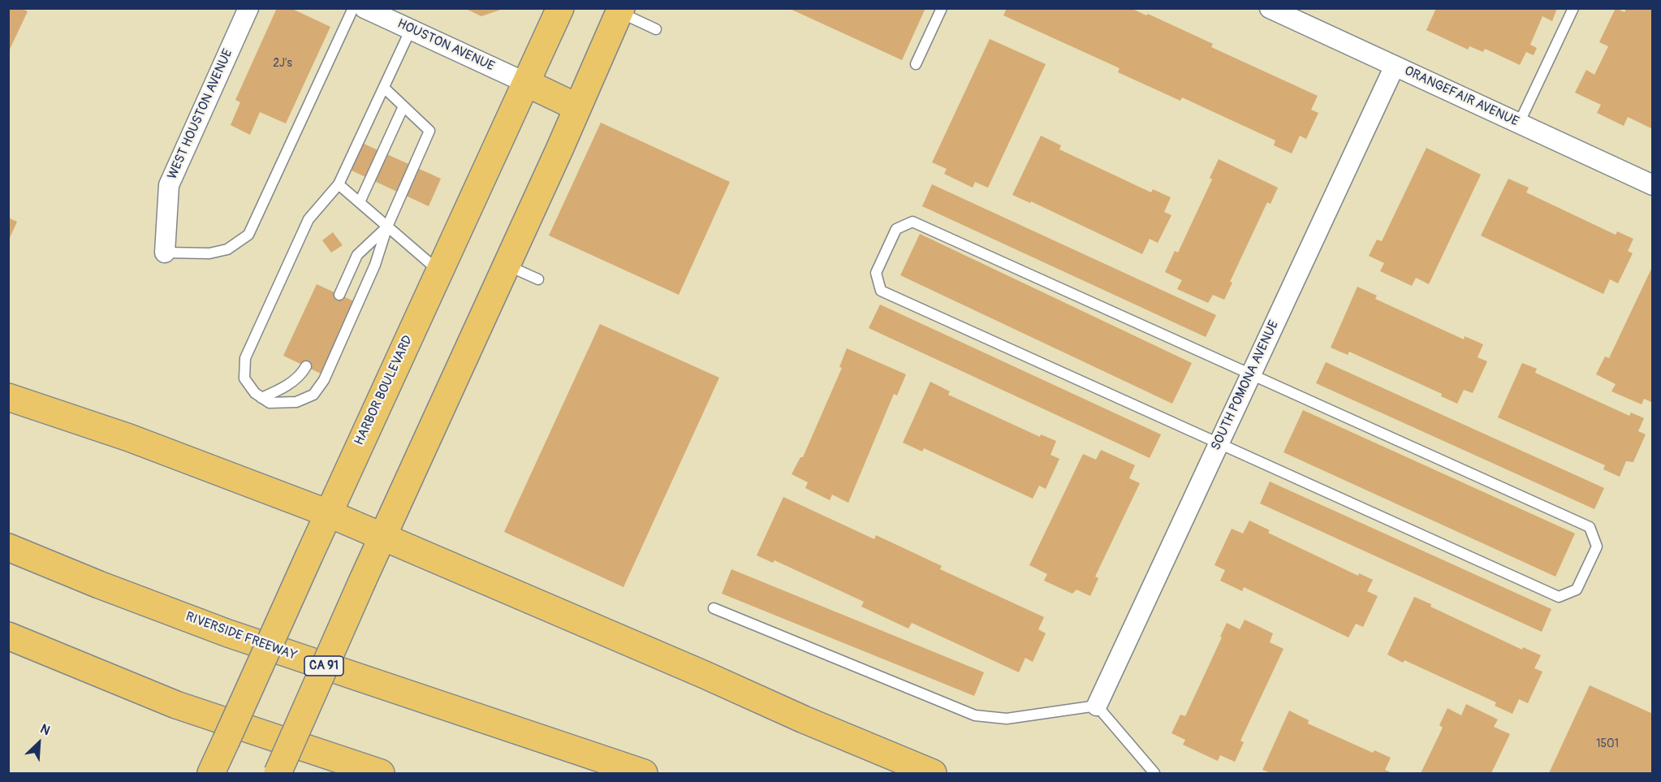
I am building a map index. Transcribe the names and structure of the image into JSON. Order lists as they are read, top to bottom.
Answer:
{
  "streets": {
    "main road": ["HARBOR BOULEVARD", "RIVERSIDE FREEWAY", "CA 91"],
    "street": [
      "HOUSTON AVENUE",
      "ORANGEFAIR AVENUE",
      "WEST HOUSTON AVENUE",
      "SOUTH POMONA AVENUE"
    ]
  },
  "crossings": [
    ["HOUSTON AVENUE", "HARBOR BOULEVARD"],
    ["ORANGEFAIR AVENUE", "SOUTH POMONA AVENUE"]
  ],
  "house_numbers": ["2J's", "1501"],
  "north": "top right"
}
